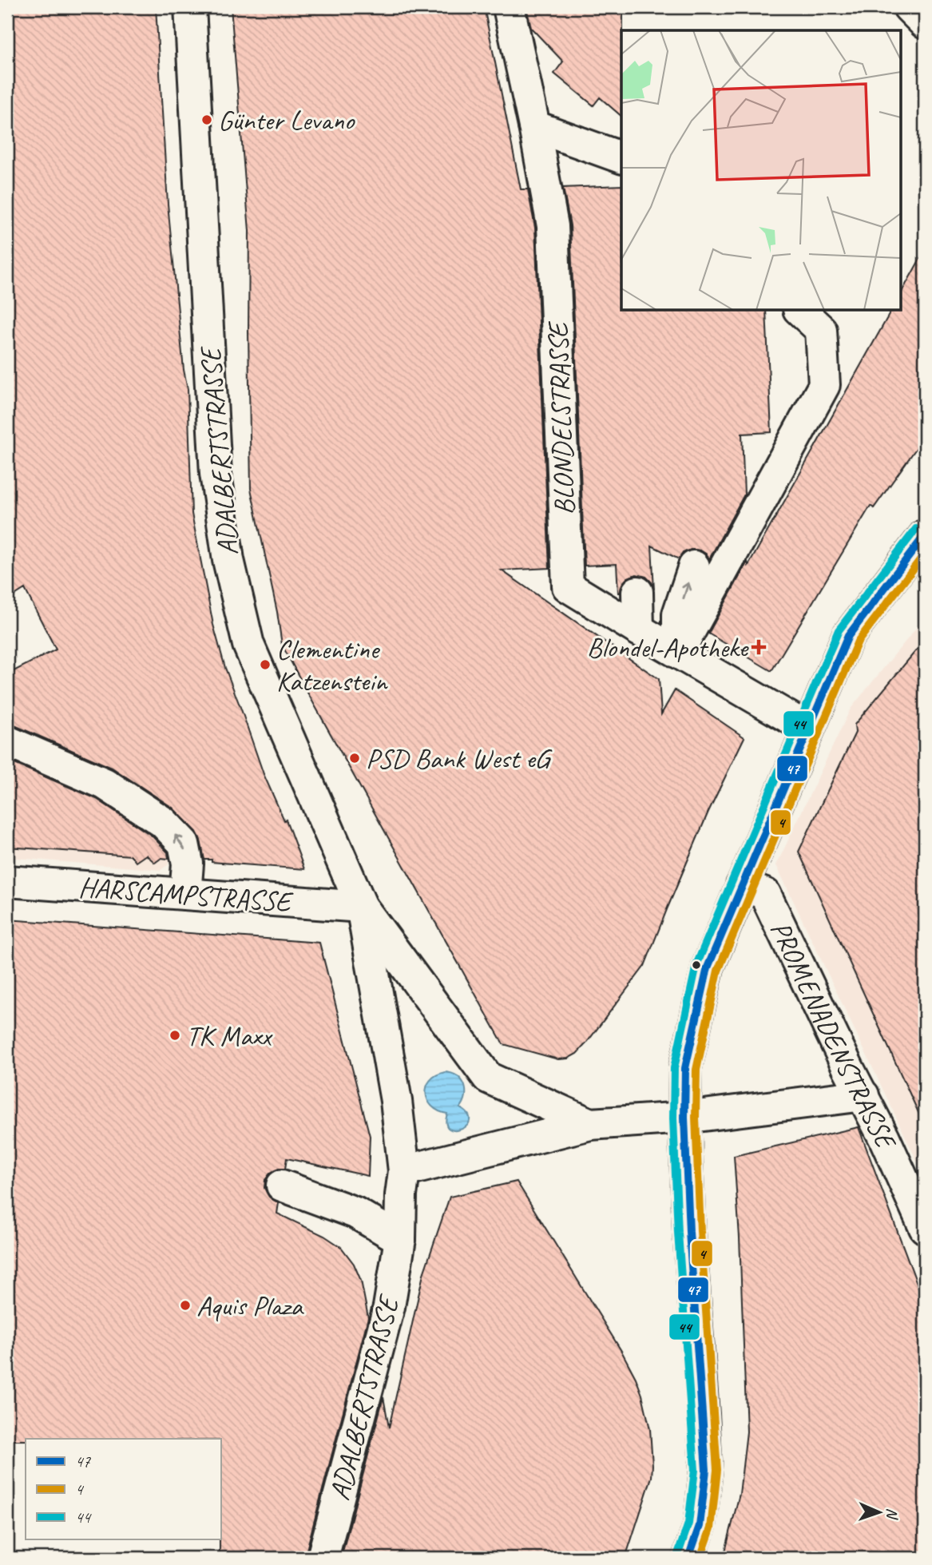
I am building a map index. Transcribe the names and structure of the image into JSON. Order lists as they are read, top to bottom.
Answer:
{
  "streets": {
    "street": [
      "BLONDELSTRASSE",
      "ADALBERTSTRASSE",
      "HARSCAMPSTRASSE",
      "PROMENADENSTRASSE"
    ]
  },
  "crossings": [
    ["ADALBERTSTRASSE", "HARSCAMPSTRASSE"]
  ],
  "places": {
    "other": [
      "Günter Levano",
      "Clementine Katzenstein",
      "PSD Bank West eG",
      "TK Maxx",
      "Aquis Plaza"
    ],
    "health": ["Blondel-Apotheke"]
  },
  "lines": ["transit line 44", "transit line 47", "transit line 4"],
  "legend": ["47", "4", "44"],
  "north": "right"
}
